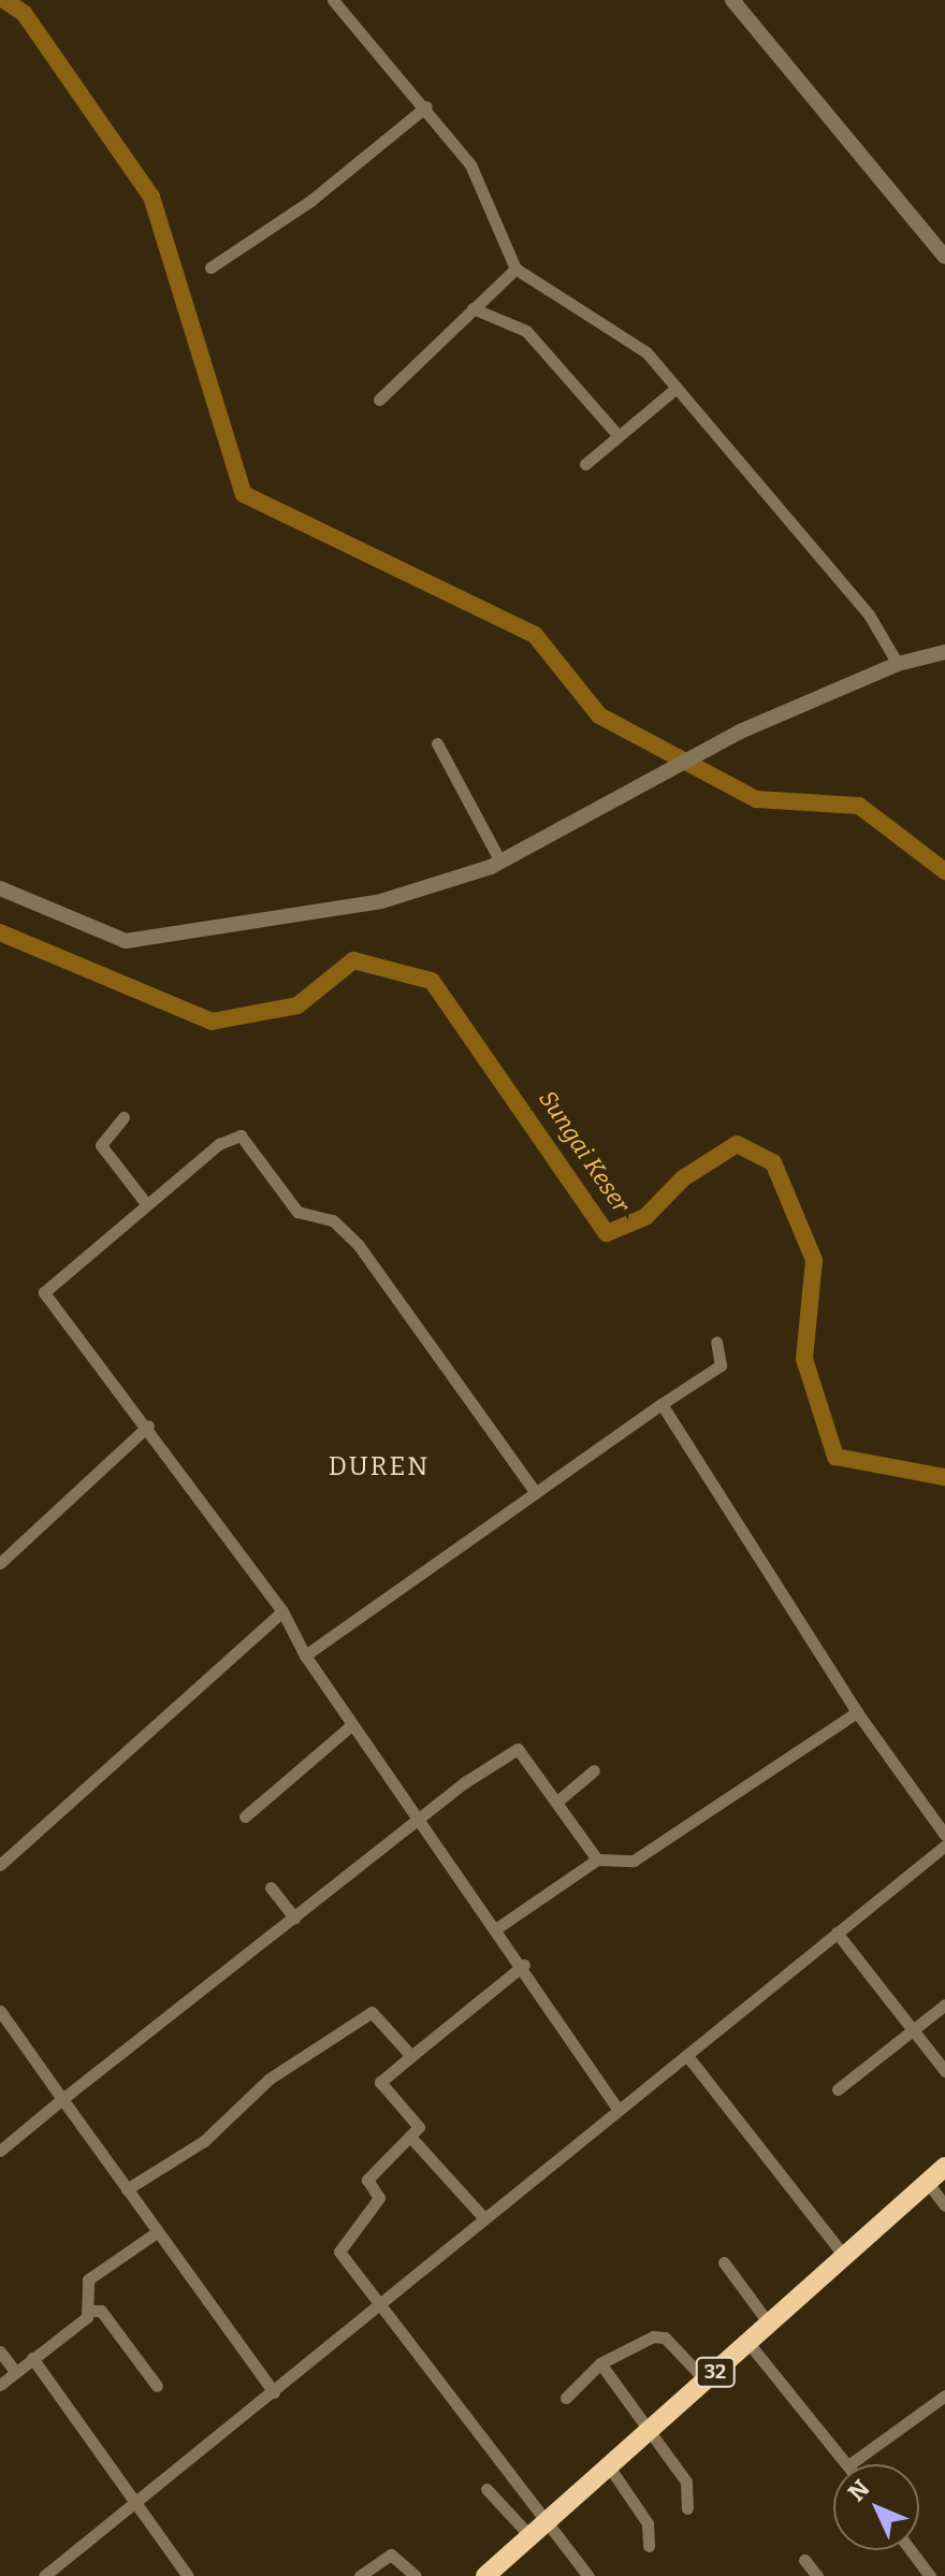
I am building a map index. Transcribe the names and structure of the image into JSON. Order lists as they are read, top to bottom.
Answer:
{
  "streets": {
    "highway": ["32"]
  },
  "districts": ["DUREN"],
  "water": ["Sungai Keser"],
  "north": "top left"
}
